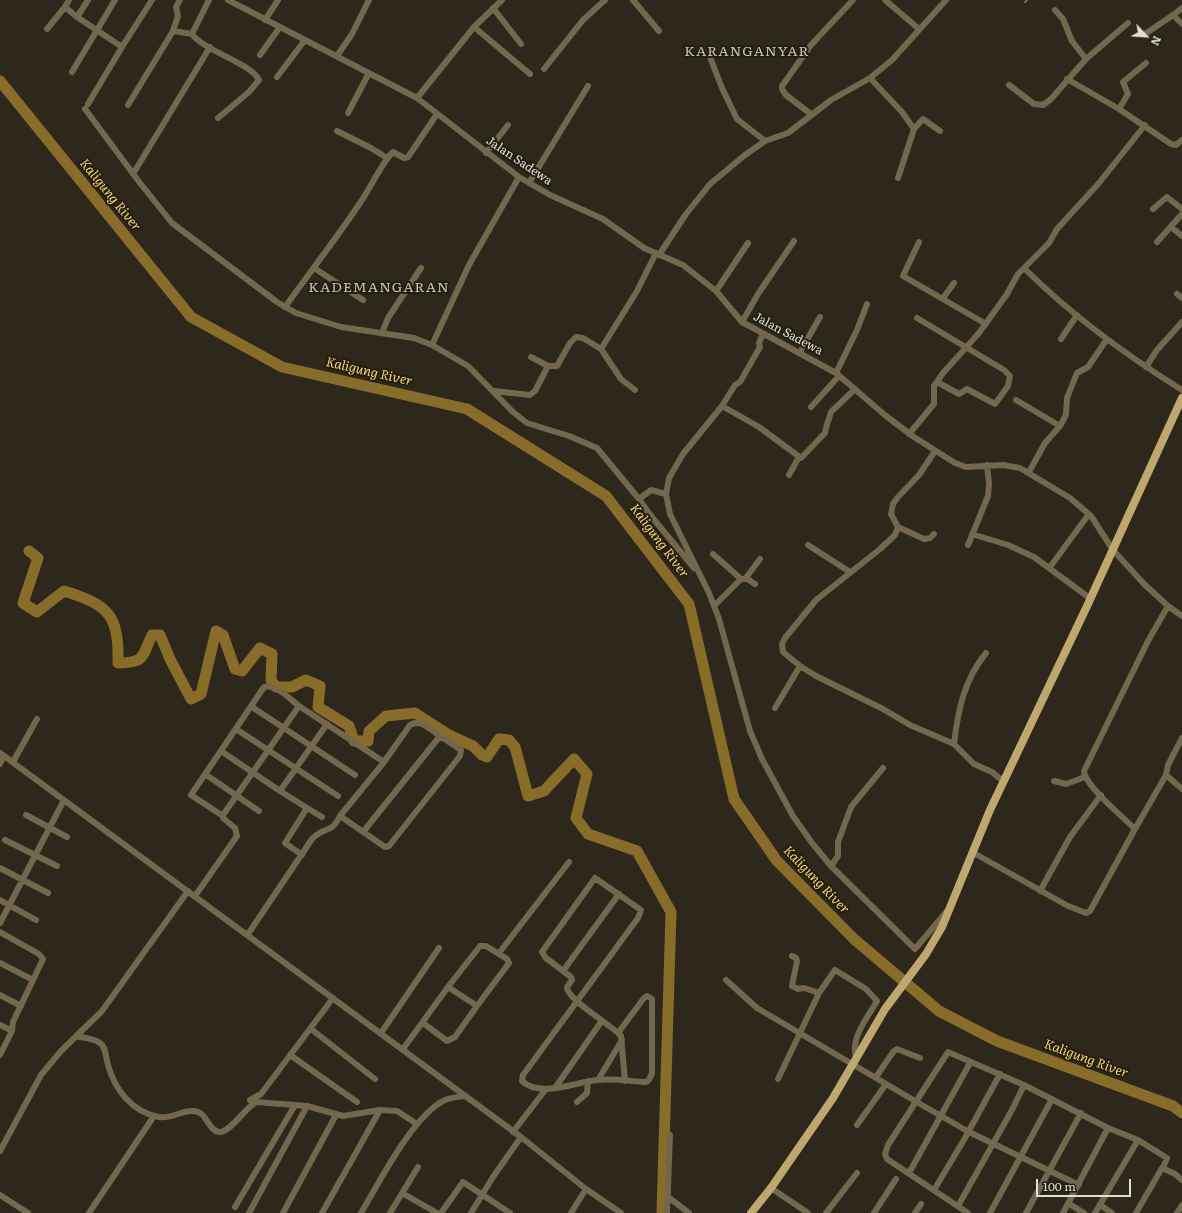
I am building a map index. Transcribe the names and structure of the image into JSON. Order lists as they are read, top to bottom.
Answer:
{
  "streets": {
    "street": ["Jalan Sadewa"]
  },
  "districts": ["KARANGANYAR", "KADEMANGARAN"],
  "water": ["Kaligung River"],
  "scale_bar": "100 m",
  "north": "bottom right"
}
